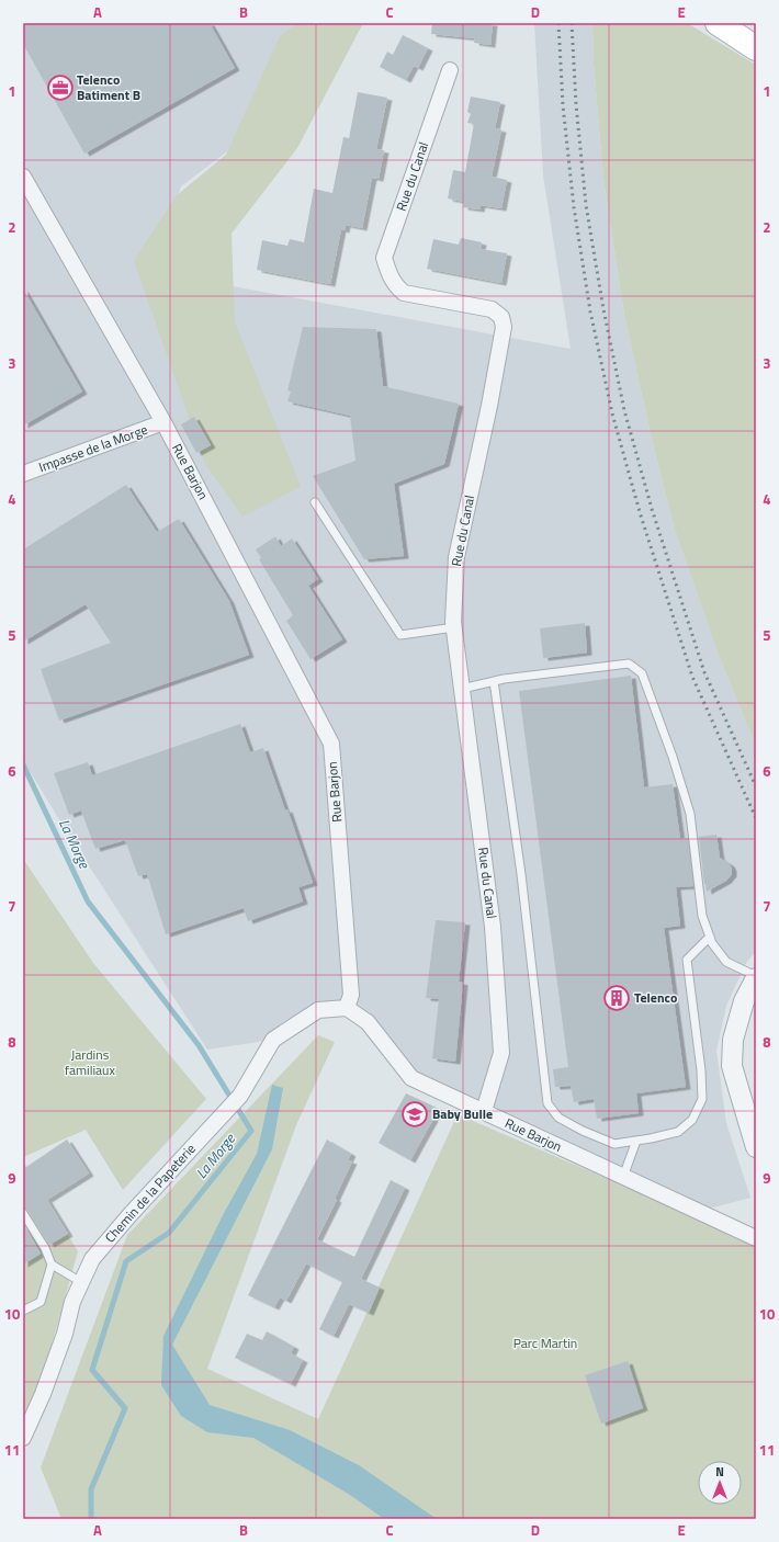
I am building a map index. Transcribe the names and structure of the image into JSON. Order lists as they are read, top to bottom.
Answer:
{
  "streets": {
    "street": [
      "Rue du Canal",
      "Impasse de la Morge",
      "Rue Barjon",
      "Chemin de la Papeterie"
    ]
  },
  "crossings": [
    ["Rue du Canal", "Rue Barjon"],
    ["Impasse de la Morge", "Rue Barjon"],
    ["Rue Barjon", "Chemin de la Papeterie"]
  ],
  "water": ["La Morge"],
  "parks": ["Jardins familiaux", "Parc Martin"],
  "places": {
    "office": ["Telenco Batiment B"],
    "building": ["Telenco"],
    "school or university": ["Baby Bulle"]
  },
  "north": "top",
  "grid": {
    "columns": [
      "A",
      "B",
      "C",
      "D",
      "E"
    ],
    "rows": [
      "1",
      "2",
      "3",
      "4",
      "5",
      "6",
      "7",
      "8",
      "9",
      "10",
      "11"
    ]
  }
}
